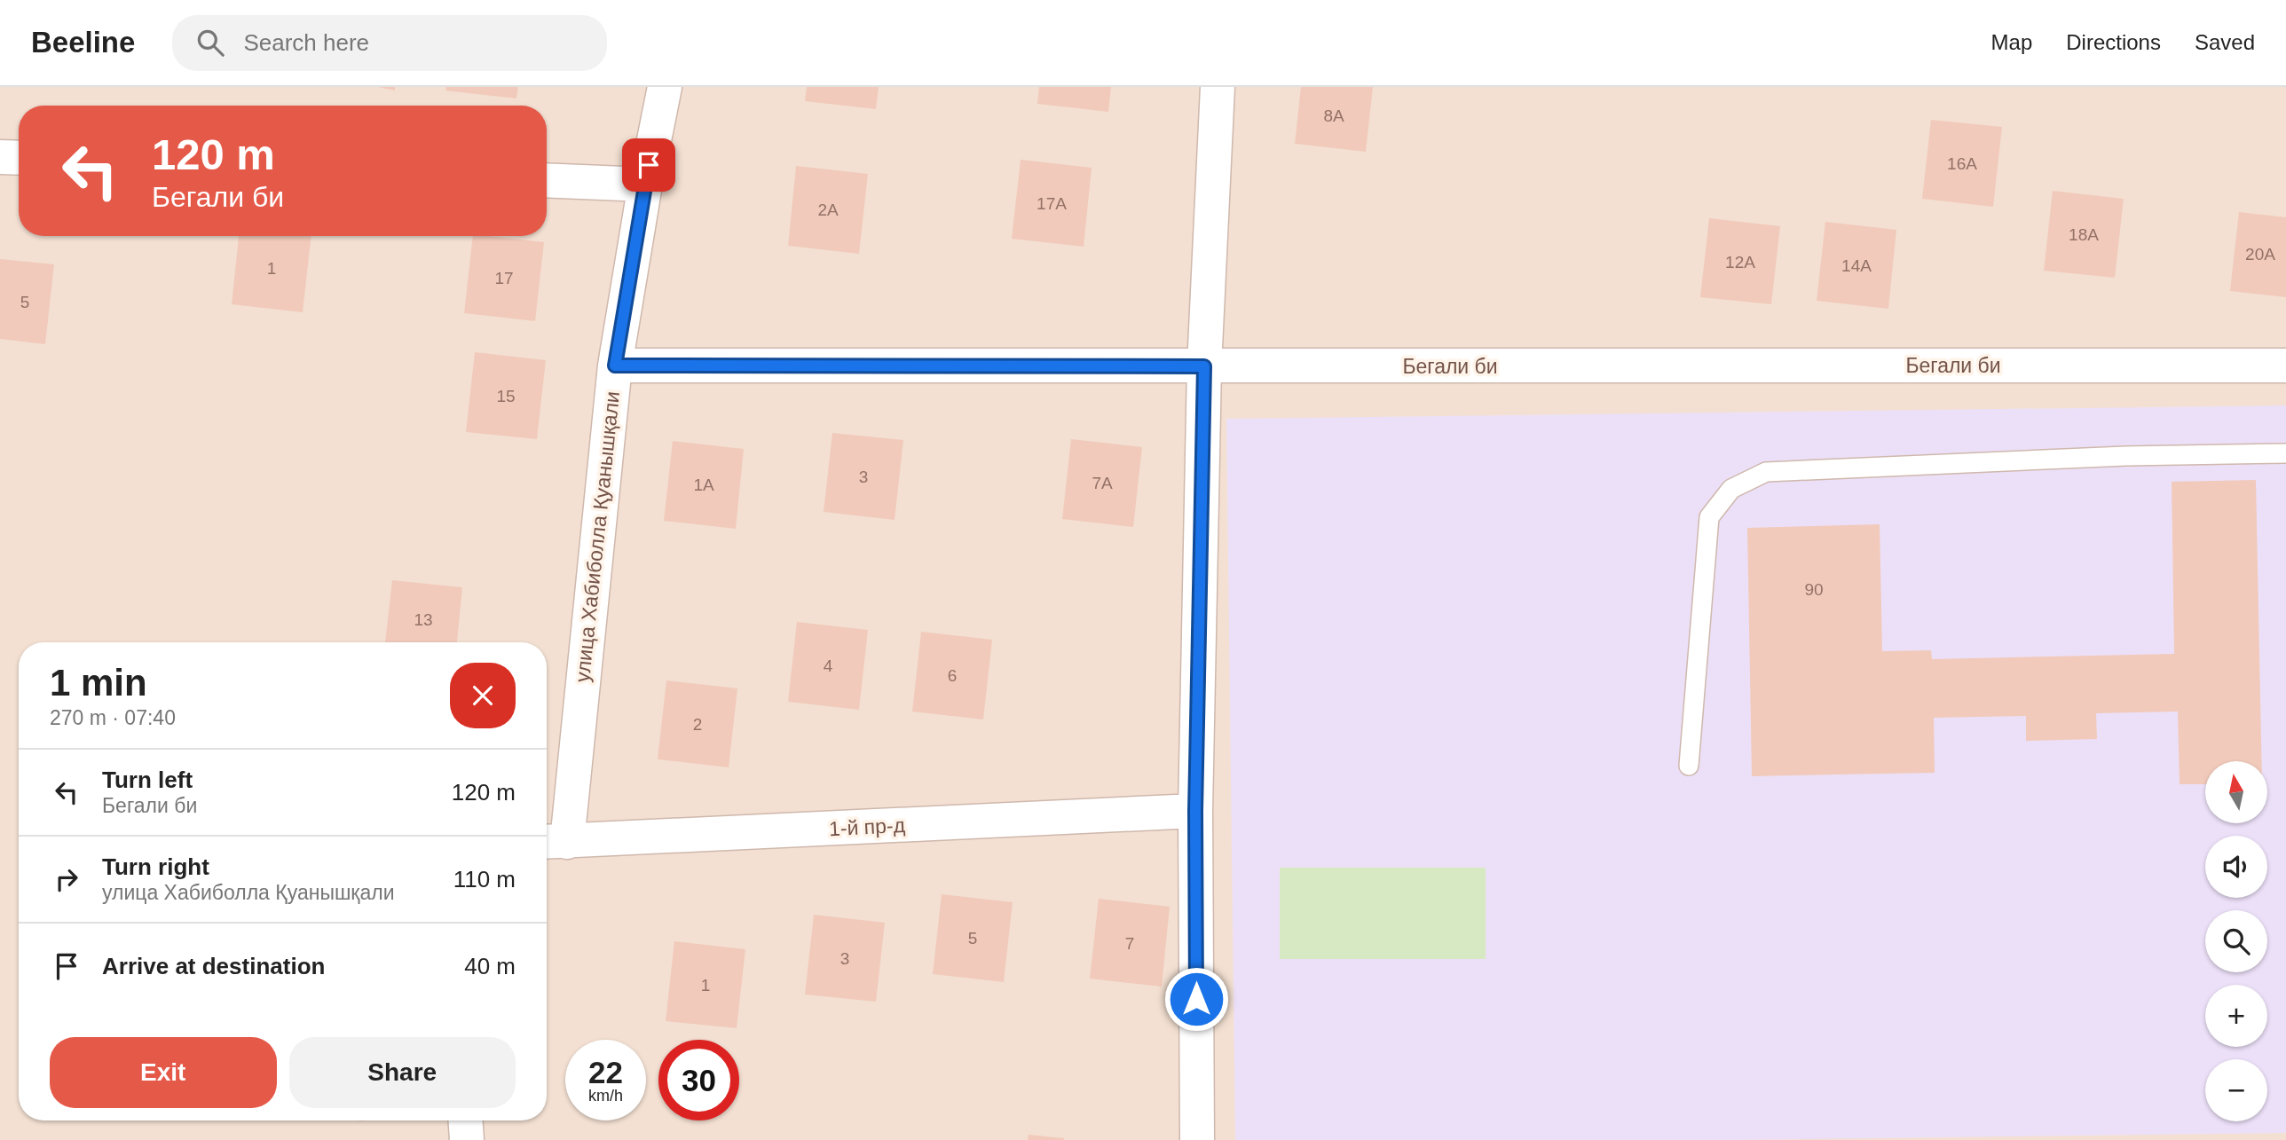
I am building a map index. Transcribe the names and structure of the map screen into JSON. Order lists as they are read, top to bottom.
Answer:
{
  "streets": {
    "street": ["Бегали би", "улица Хабиболла Қуанышқали", "1-й пр-д"]
  },
  "crossings": [
    ["Бегали би", "улица Хабиболла Қуанышқали"],
    ["улица Хабиболла Қуанышқали", "1-й пр-д"]
  ],
  "house_numbers": [
    "8А",
    "16А",
    "17А",
    "2А",
    "18А",
    "20А",
    "12А",
    "14А",
    "1",
    "17",
    "5",
    "15",
    "3",
    "7А",
    "1А",
    "90",
    "13",
    "4",
    "6",
    "2",
    "5",
    "7",
    "3",
    "1"
  ],
  "north": "top",
  "page": {
    "header": "Beeline",
    "search": "Search here",
    "nav": ["Map", "Directions", "Saved"],
    "turn": ["120 m", "Бегали би"],
    "heading": ["1 min", "270 m · 07:40"],
    "list": [
      {
        "name": "Turn left",
        "note": "Бегали би",
        "value": "120 m"
      },
      {
        "name": "Turn right",
        "note": "улица Хабиболла Қуанышқали",
        "value": "110 m"
      },
      {
        "name": "Arrive at destination",
        "value": "40 m"
      }
    ],
    "map_buttons": ["+", "−"],
    "buttons": ["Exit", "Share"],
    "speed": "22 km/h",
    "limit": "30"
  }
}
